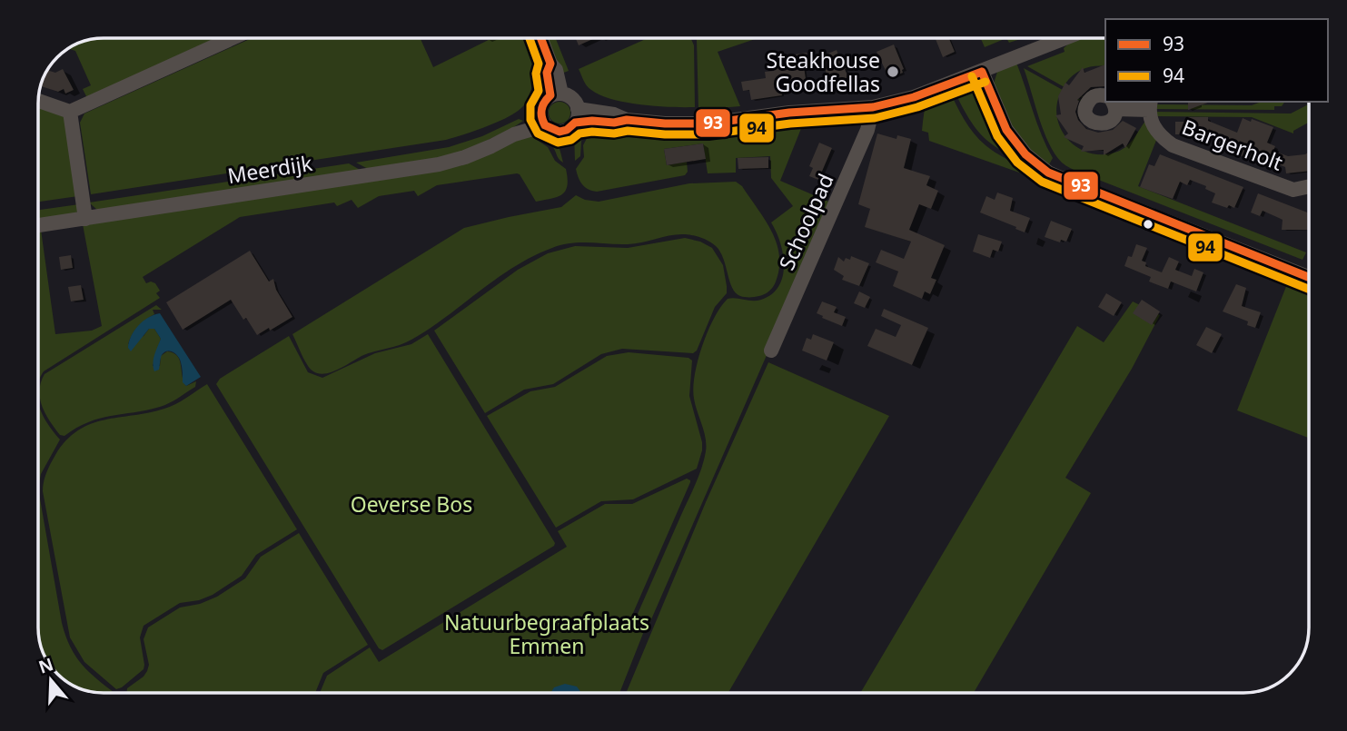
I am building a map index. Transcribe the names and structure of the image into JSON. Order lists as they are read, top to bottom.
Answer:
{
  "streets": {
    "street": ["Bargerholt", "Meerdijk", "Schoolpad"]
  },
  "parks": ["Oeverse Bos", "Natuurbegraafplaats Emmen"],
  "places": ["Steakhouse Goodfellas"],
  "lines": ["transit line 93", "transit line 94"],
  "legend": ["93", "94"],
  "north": "top"
}
